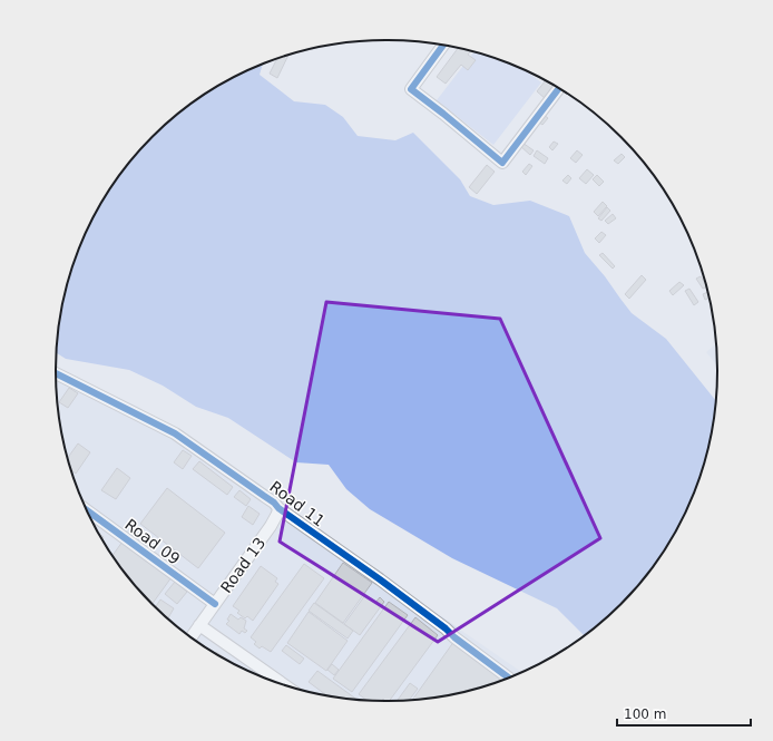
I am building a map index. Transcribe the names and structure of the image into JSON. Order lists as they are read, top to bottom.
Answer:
{
  "streets": {
    "street": ["Road 11", "Road 09", "Road 13"]
  },
  "crossings": [
    ["Road 11", "Road 13"],
    ["Road 09", "Road 13"]
  ],
  "scale_bar": "100 m"
}
